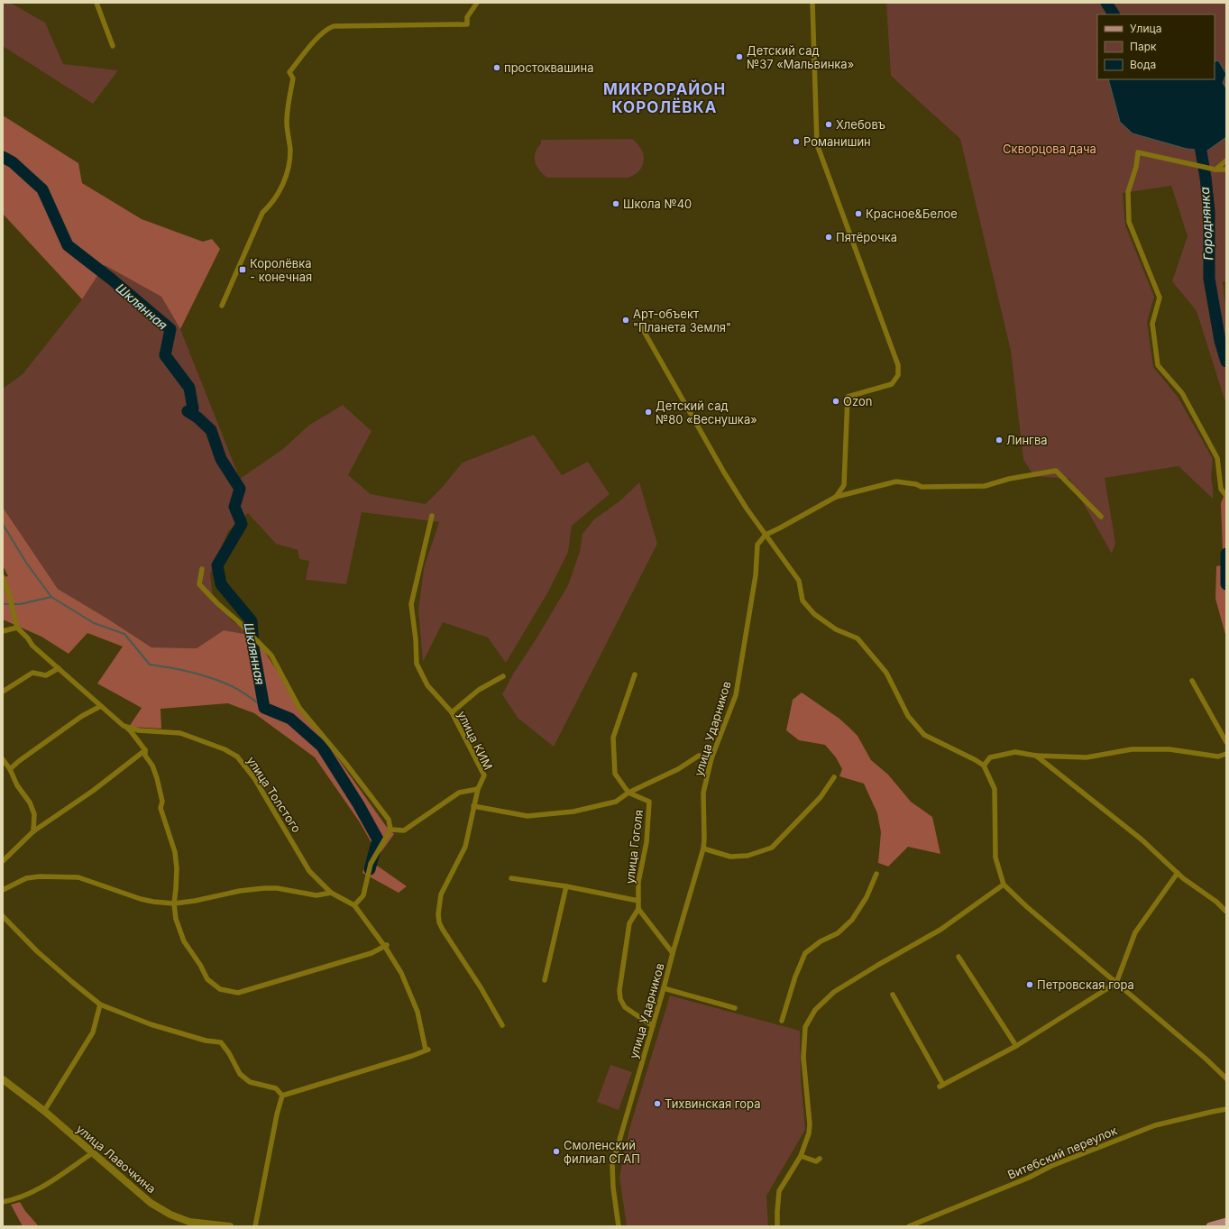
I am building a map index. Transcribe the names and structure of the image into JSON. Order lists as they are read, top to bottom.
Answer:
{
  "streets": {
    "main road": ["улица Лавочкина"],
    "street": [
      "улица Ударников",
      "улица КИМ",
      "улица Толстого",
      "улица Гоголя",
      "Витебский переулок"
    ]
  },
  "districts": ["МИКРОРАЙОН КОРОЛЁВКА"],
  "water": ["Городнянка", "Шклянная"],
  "parks": ["Скворцова дача"],
  "places": {
    "other": [
      "Детский сад №37 «Мальвинка»",
      "простоквашина",
      "Хлебовъ",
      "Романишин",
      "Школа №40",
      "Красное&Белое",
      "Пятёрочка",
      "Арт-объект \"Планета Земля\"",
      "Ozon",
      "Детский сад №80 «Веснушка»",
      "Лингва",
      "Петровская гора",
      "Тихвинская гора",
      "Смоленский филиал СГАП"
    ],
    "transit": ["Королёвка - конечная"]
  },
  "legend": ["Улица", "Парк", "Вода"]
}
